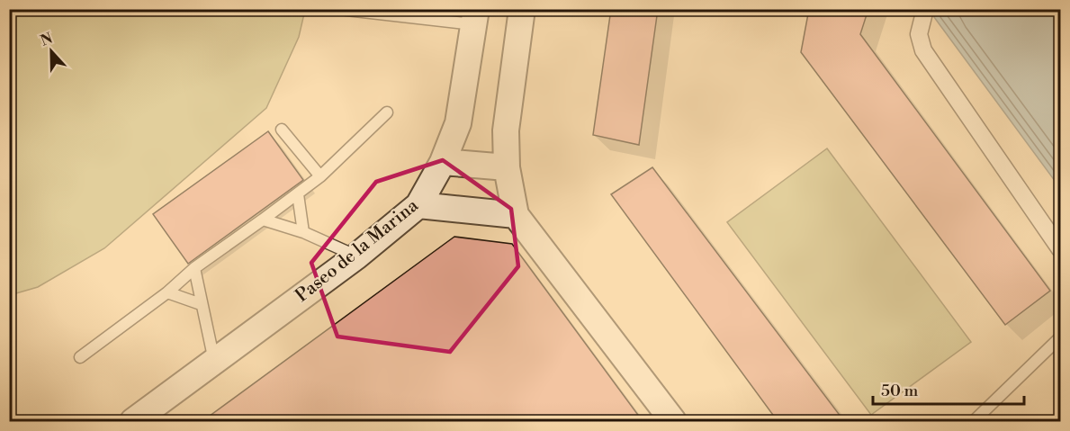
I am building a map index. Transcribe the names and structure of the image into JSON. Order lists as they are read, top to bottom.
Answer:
{
  "streets": {
    "street": ["Paseo de la Marina"]
  },
  "scale_bar": "50 m",
  "north": "top"
}
